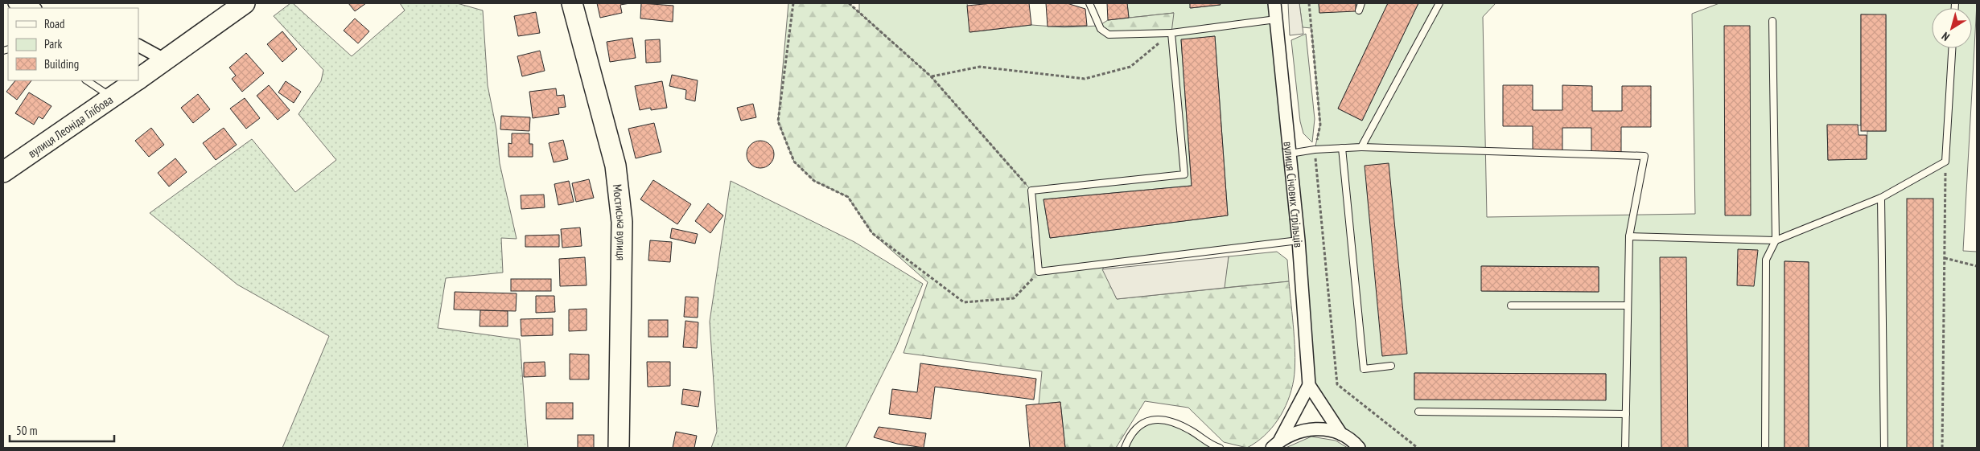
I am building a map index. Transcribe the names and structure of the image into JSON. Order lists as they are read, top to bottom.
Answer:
{
  "streets": {
    "main road": ["вулиця Леоніда Глібова", "Мостиська вулиця"],
    "street": ["вулиця Січових Стрільців"]
  },
  "legend": ["Road", "Park", "Building"],
  "scale_bar": "50 m",
  "north": "bottom left"
}
